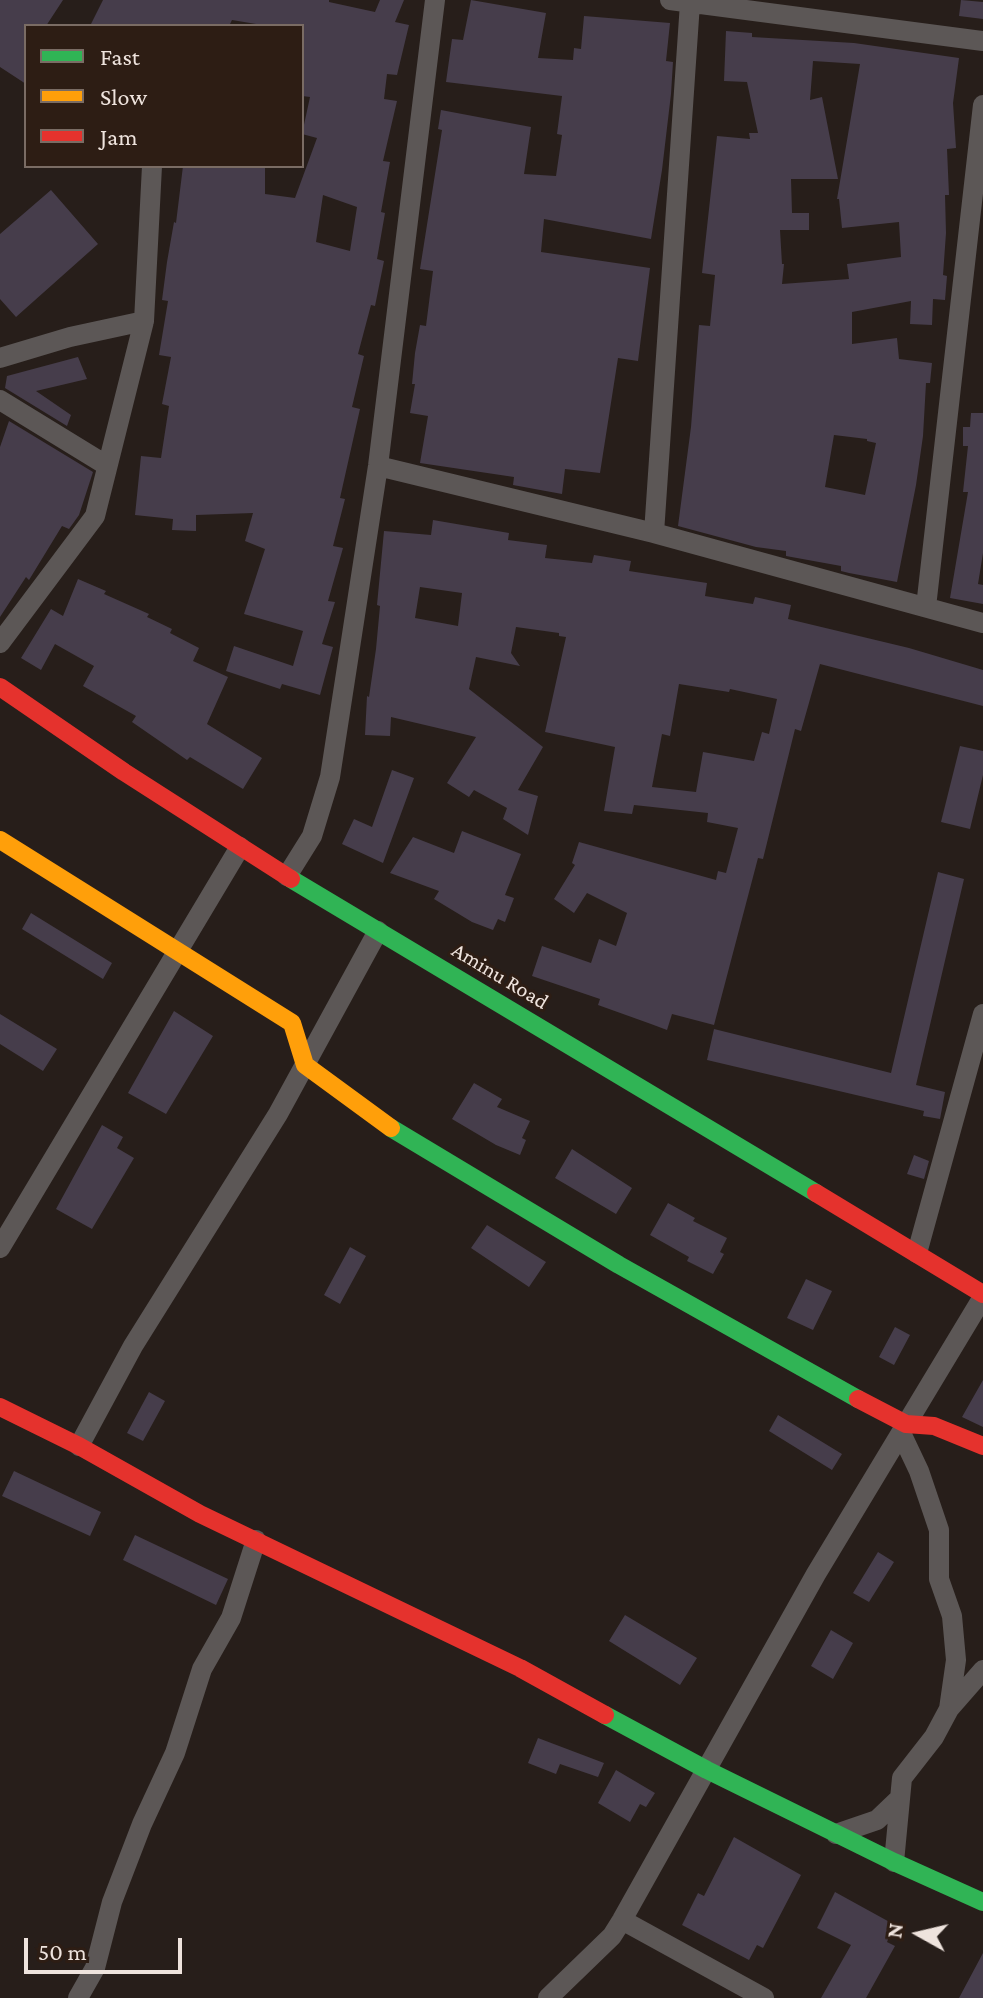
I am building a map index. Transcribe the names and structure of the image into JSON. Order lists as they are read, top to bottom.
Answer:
{
  "streets": {
    "street": ["Aminu Road"]
  },
  "legend": ["Fast", "Slow", "Jam"],
  "scale_bar": "50 m",
  "north": "left"
}
